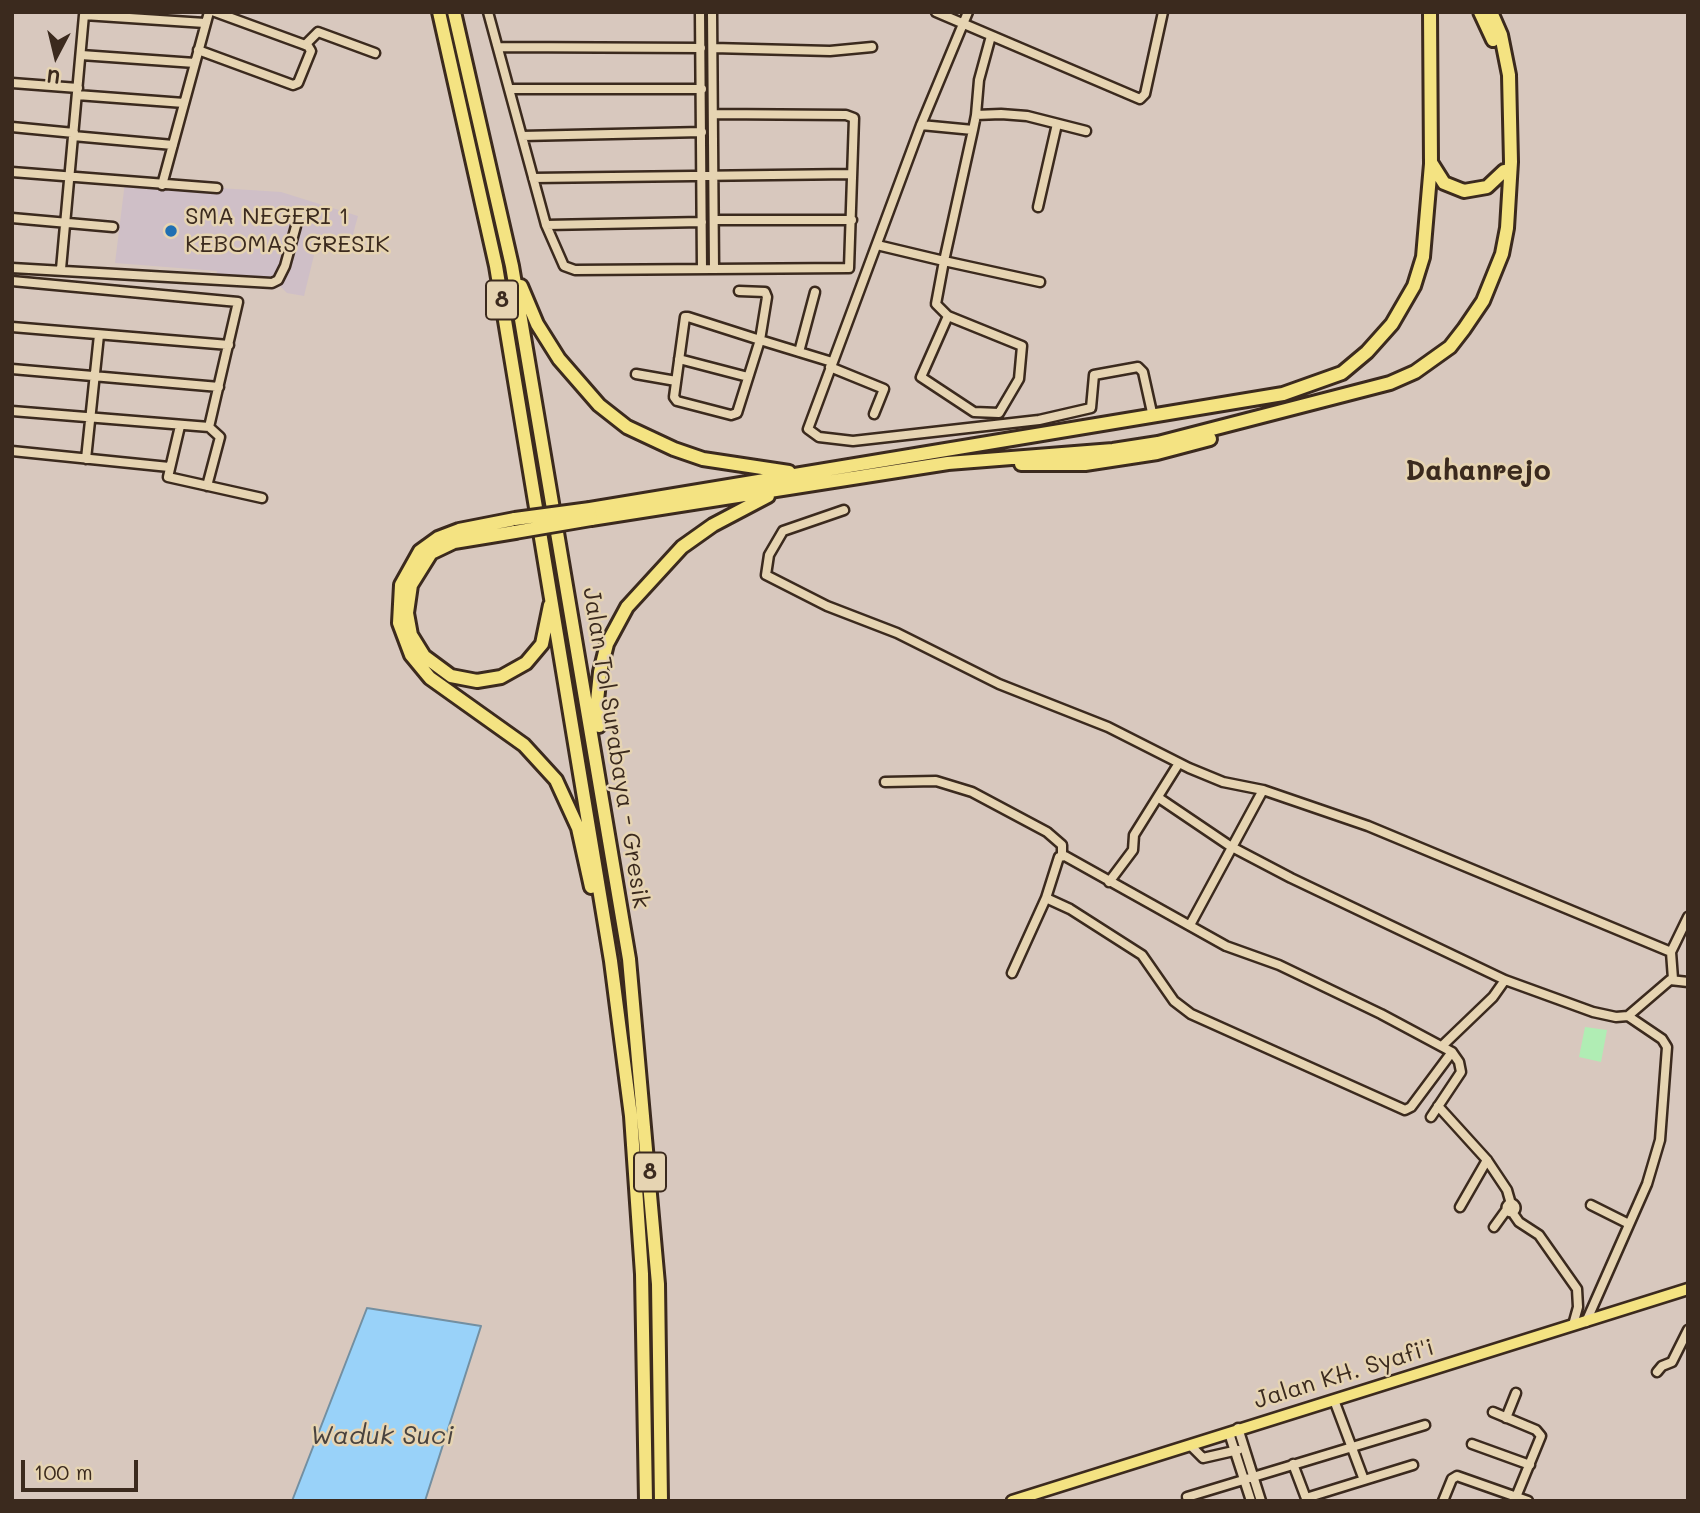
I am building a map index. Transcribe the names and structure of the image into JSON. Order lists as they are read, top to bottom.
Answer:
{
  "streets": {
    "highway": ["8", "Jalan Tol Surabaya - Gresik"],
    "main road": ["Jalan KH. Syafi'i"]
  },
  "crossings": [
    ["8", "Jalan Tol Surabaya - Gresik"]
  ],
  "districts": ["Dahanrejo"],
  "water": ["Waduk Suci"],
  "places": ["SMA NEGERI 1 KEBOMAS GRESIK"],
  "scale_bar": "100 m",
  "north": "bottom"
}
